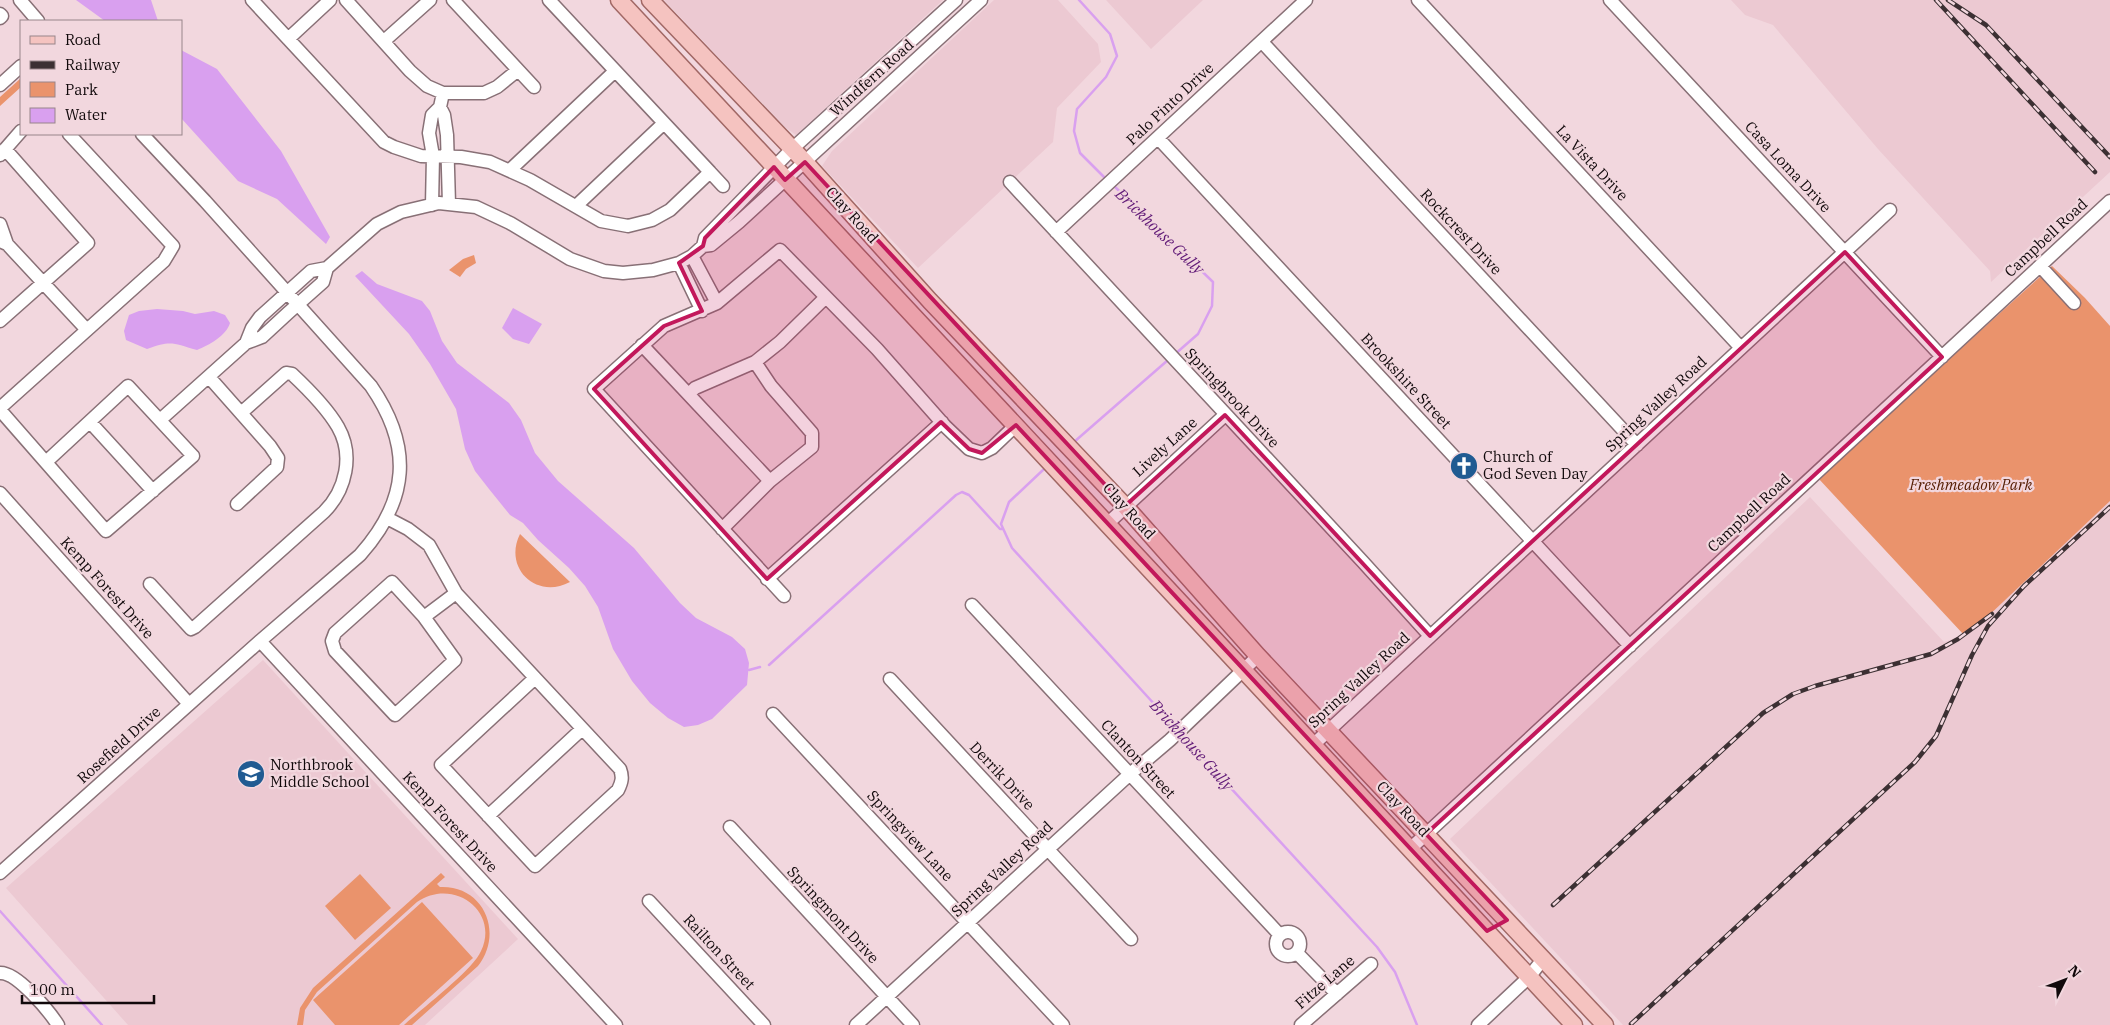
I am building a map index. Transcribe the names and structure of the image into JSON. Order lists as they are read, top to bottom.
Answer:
{
  "streets": {
    "main road": ["Clay Road"],
    "street": [
      "Windfern Road",
      "Palo Pinto Drive",
      "La Vista Drive",
      "Casa Loma Drive",
      "Rockcrest Drive",
      "Campbell Road",
      "Brookshire Street",
      "Springbrook Drive",
      "Spring Valley Road",
      "Lively Lane",
      "Kemp Forest Drive",
      "Rosefield Drive",
      "Clanton Street",
      "Derrik Drive",
      "Springview Lane",
      "Springmont Drive",
      "Railton Street",
      "Fitze Lane"
    ]
  },
  "crossings": [
    ["Windfern Road", "Clay Road"],
    ["Palo Pinto Drive", "Rockcrest Drive"],
    ["Palo Pinto Drive", "Brookshire Street"],
    ["Palo Pinto Drive", "Springbrook Drive"],
    ["La Vista Drive", "Spring Valley Road"],
    ["Casa Loma Drive", "Campbell Road"],
    ["Casa Loma Drive", "Spring Valley Road"],
    ["Clay Road", "Campbell Road"],
    ["Clay Road", "Spring Valley Road"],
    ["Clay Road", "Lively Lane"],
    ["Rockcrest Drive", "Spring Valley Road"],
    ["Campbell Road", "Brookshire Street"],
    ["Brookshire Street", "Spring Valley Road"],
    ["Springbrook Drive", "Spring Valley Road"],
    ["Springbrook Drive", "Lively Lane"],
    ["Spring Valley Road", "Clanton Street"],
    ["Spring Valley Road", "Derrik Drive"],
    ["Spring Valley Road", "Springview Lane"],
    ["Spring Valley Road", "Springmont Drive"],
    ["Kemp Forest Drive", "Rosefield Drive"]
  ],
  "water": ["Brickhouse Gully"],
  "parks": ["Freshmeadow Park"],
  "places": {
    "church": ["Church of God Seven Day"],
    "school or university": ["Northbrook Middle School"]
  },
  "legend": [
    "Road",
    "Railway",
    "Park",
    "Water"
  ],
  "scale_bar": "100 m",
  "north": "top right"
}
